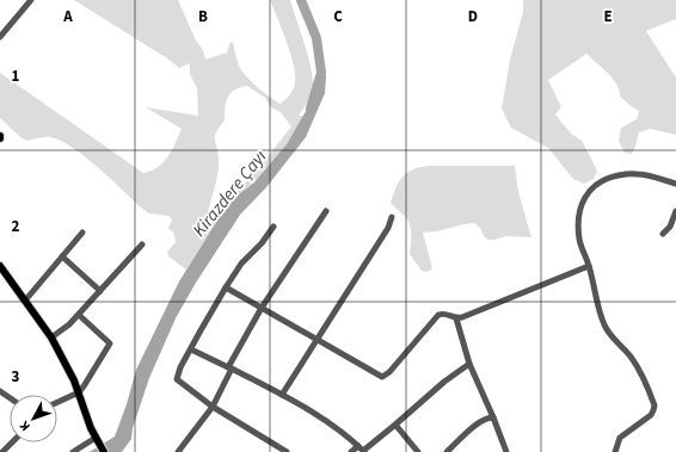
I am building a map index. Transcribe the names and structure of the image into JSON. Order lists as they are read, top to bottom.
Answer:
{
  "water": ["Kirazdere Çayı"],
  "north": "bottom left",
  "grid": {
    "columns": [
      "A",
      "B",
      "C",
      "D",
      "E"
    ],
    "rows": ["1", "2", "3"]
  }
}
